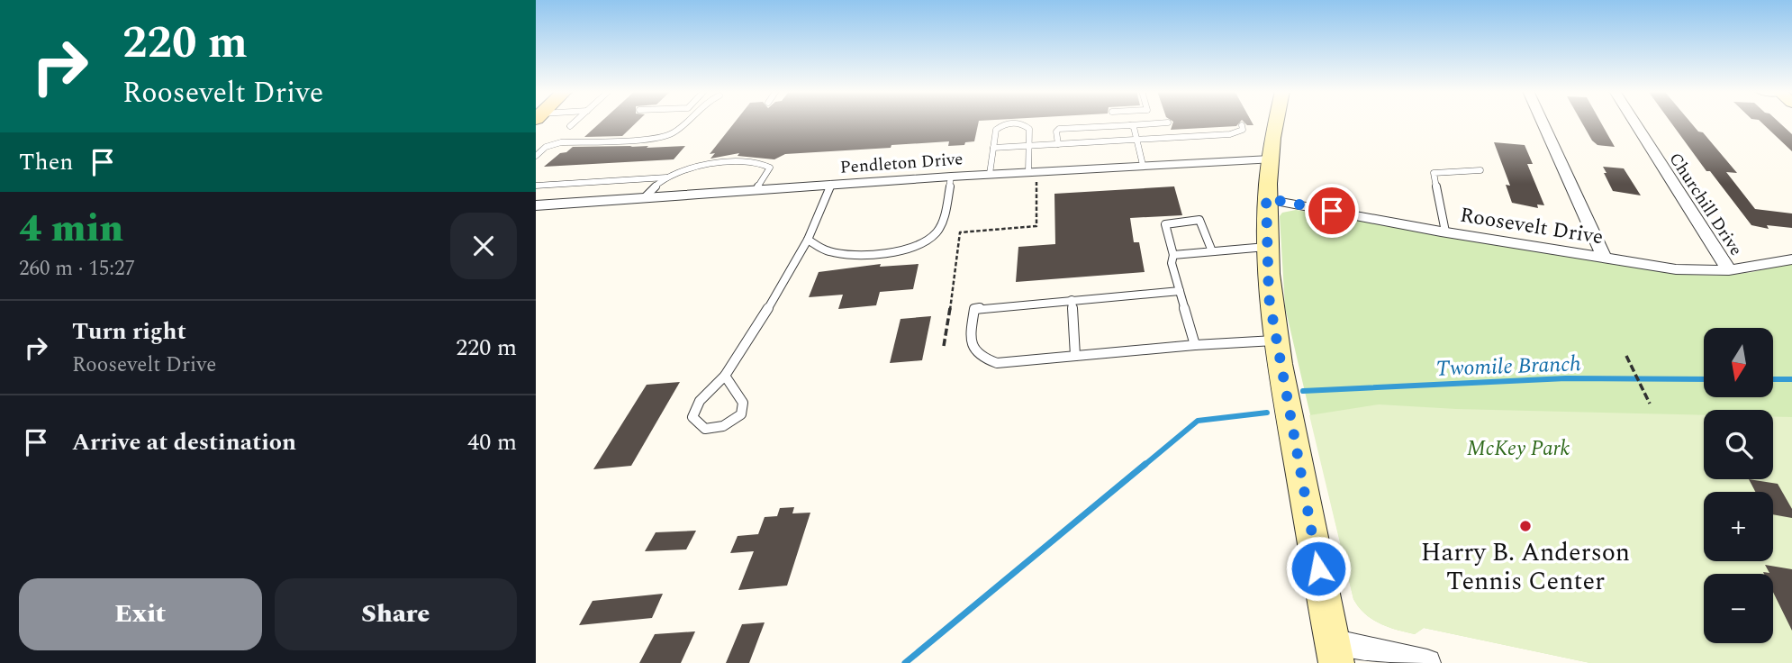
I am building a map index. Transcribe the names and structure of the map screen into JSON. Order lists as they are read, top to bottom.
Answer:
{
  "streets": {
    "street": ["Pendleton Drive", "Churchill Drive", "Roosevelt Drive"]
  },
  "crossings": [
    ["Churchill Drive", "Roosevelt Drive"]
  ],
  "water": ["Twomile Branch"],
  "parks": ["McKey Park"],
  "places": ["Harry B. Anderson Tennis Center"],
  "north": "bottom",
  "page": {
    "turn": ["220 m", "Roosevelt Drive"],
    "then": "Then",
    "heading": ["4 min", "260 m · 15:27"],
    "list": [
      {
        "name": "Turn right",
        "note": "Roosevelt Drive",
        "value": "220 m"
      },
      {
        "name": "Arrive at destination",
        "value": "40 m"
      }
    ],
    "map_buttons": ["+", "−"],
    "buttons": ["Exit", "Share"]
  }
}
